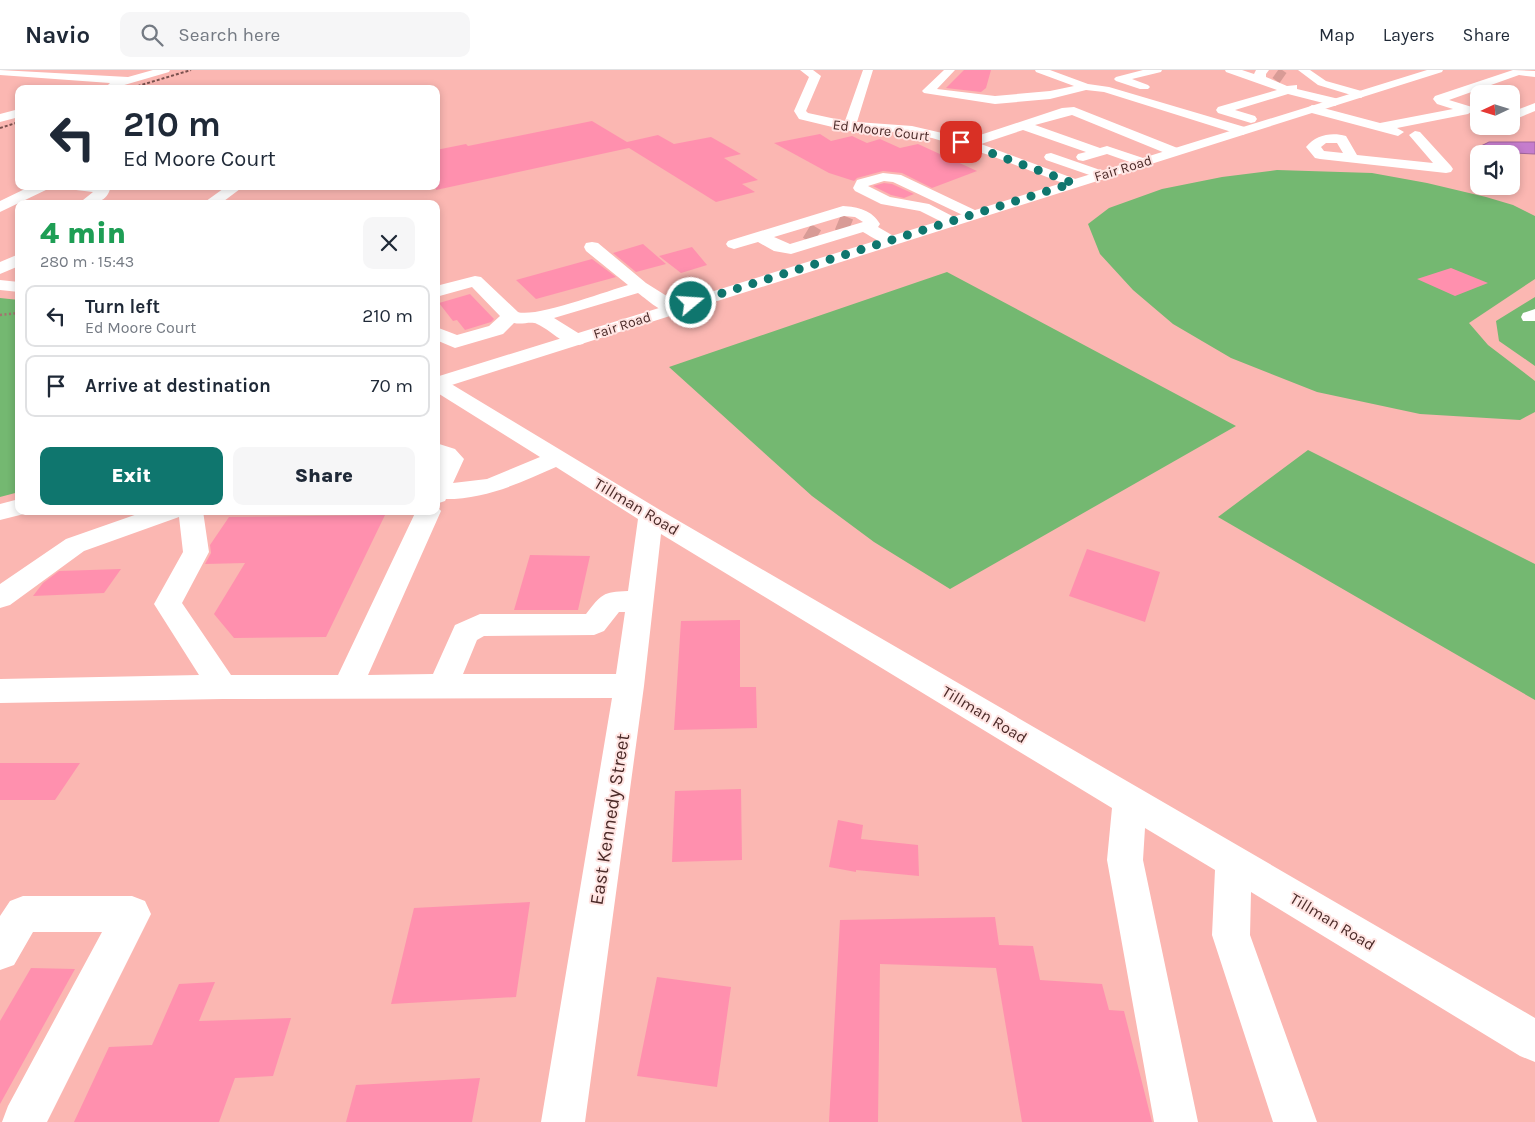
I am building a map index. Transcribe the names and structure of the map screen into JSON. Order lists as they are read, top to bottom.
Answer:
{
  "streets": {
    "street": [
      "Ed Moore Court",
      "Fair Road",
      "Tillman Road",
      "East Kennedy Street"
    ]
  },
  "crossings": [
    ["Ed Moore Court", "Fair Road"],
    ["Tillman Road", "East Kennedy Street"]
  ],
  "north": "left",
  "page": {
    "header": "Navio",
    "search": "Search here",
    "nav": ["Map", "Layers", "Share"],
    "turn": ["210 m", "Ed Moore Court"],
    "heading": ["4 min", "280 m · 15:43"],
    "list": [
      {
        "name": "Turn left",
        "note": "Ed Moore Court",
        "value": "210 m"
      },
      {
        "name": "Arrive at destination",
        "value": "70 m"
      }
    ],
    "buttons": ["Exit", "Share"]
  }
}
